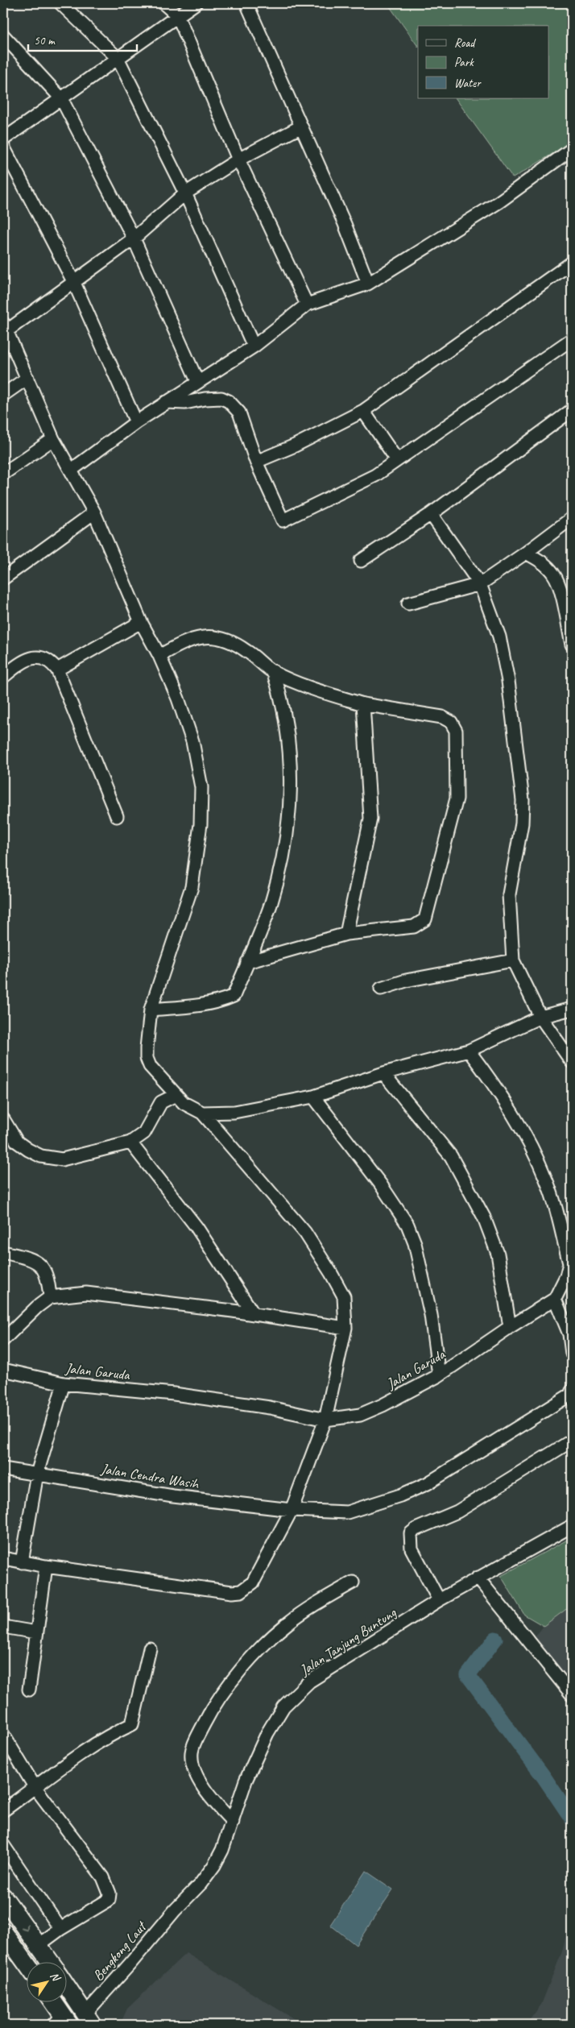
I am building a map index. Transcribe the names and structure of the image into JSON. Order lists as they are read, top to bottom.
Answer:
{
  "streets": {
    "street": [
      "Jalan Garuda",
      "Jalan Cendra Wasih",
      "Jalan Tanjung Buntung",
      "Bengkong Laut"
    ]
  },
  "crossings": [
    ["Jalan Tanjung Buntung", "Bengkong Laut"]
  ],
  "legend": ["Road", "Park", "Water"],
  "scale_bar": "50 m",
  "north": "top right"
}
